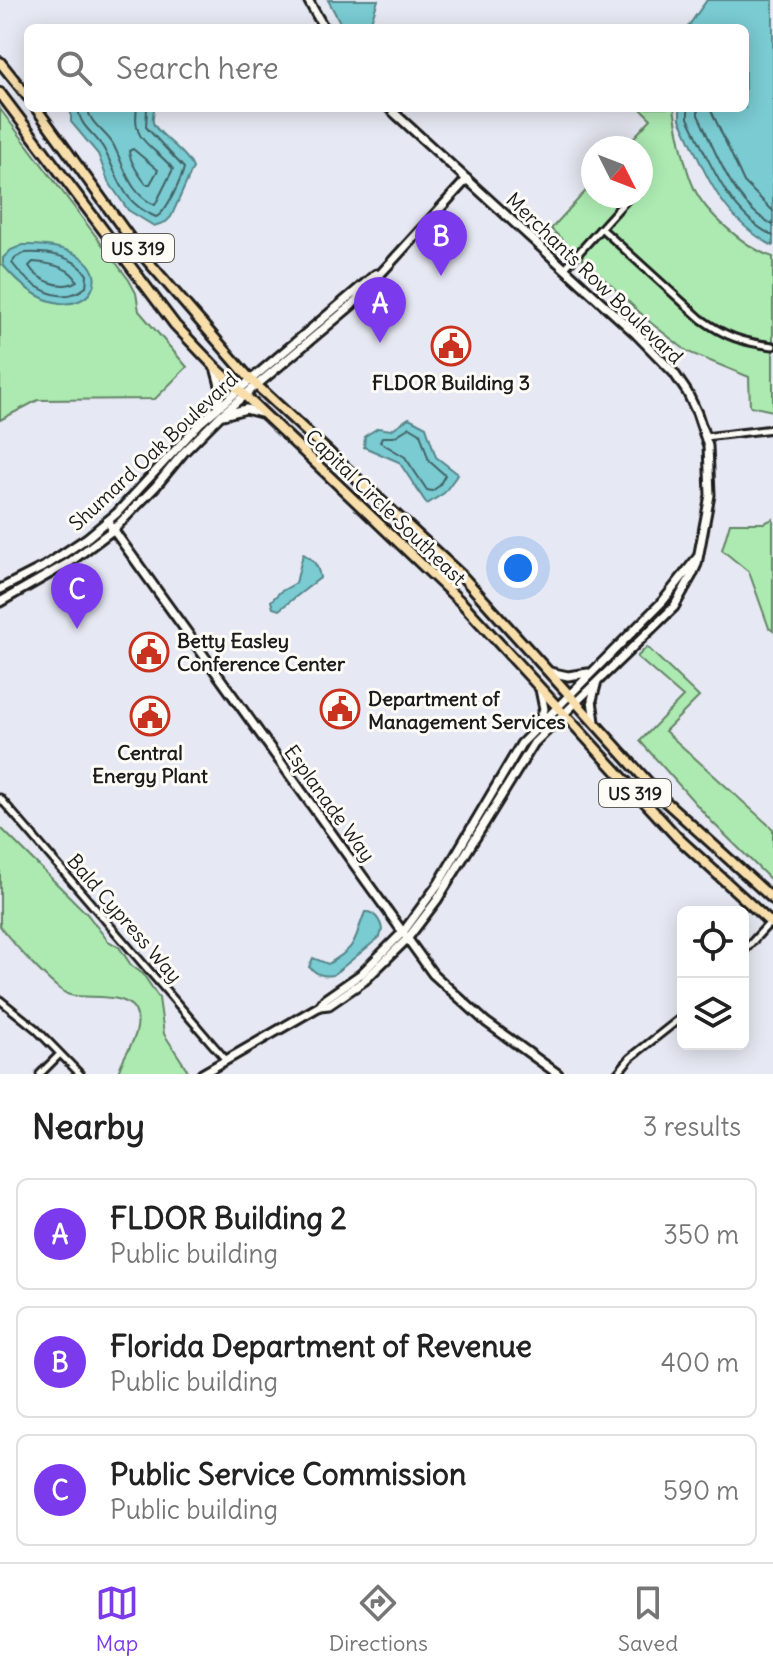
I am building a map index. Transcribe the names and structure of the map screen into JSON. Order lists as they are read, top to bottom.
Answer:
{
  "streets": {
    "main road": ["US 319", "Capital Circle Southeast"],
    "street": [
      "Merchants Row Boulevard",
      "Shumard Oak Boulevard",
      "Esplanade Way",
      "Bald Cypress Way"
    ]
  },
  "crossings": [
    ["Merchants Row Boulevard", "Shumard Oak Boulevard"],
    ["Merchants Row Boulevard", "Capital Circle Southeast"],
    ["Merchants Row Boulevard", "Esplanade Way"],
    ["Merchants Row Boulevard", "Bald Cypress Way"],
    ["Shumard Oak Boulevard", "Capital Circle Southeast"],
    ["Shumard Oak Boulevard", "Esplanade Way"]
  ],
  "places": {
    "public building": [
      "FLDOR Building 3",
      "Betty Easley Conference Center",
      "Department of Management Services",
      "Central Energy Plant"
    ]
  },
  "north": "bottom right",
  "page": {
    "search": "Search here",
    "pins": ["B", "A", "C"],
    "heading": ["Nearby", "3 results"],
    "list": [
      {
        "mark": "A",
        "name": "FLDOR Building 2",
        "note": "Public building",
        "value": "350 m"
      },
      {
        "mark": "B",
        "name": "Florida Department of Revenue",
        "note": "Public building",
        "value": "400 m"
      },
      {
        "mark": "C",
        "name": "Public Service Commission",
        "note": "Public building",
        "value": "590 m"
      }
    ],
    "nav": ["Map", "Directions", "Saved"]
  }
}
